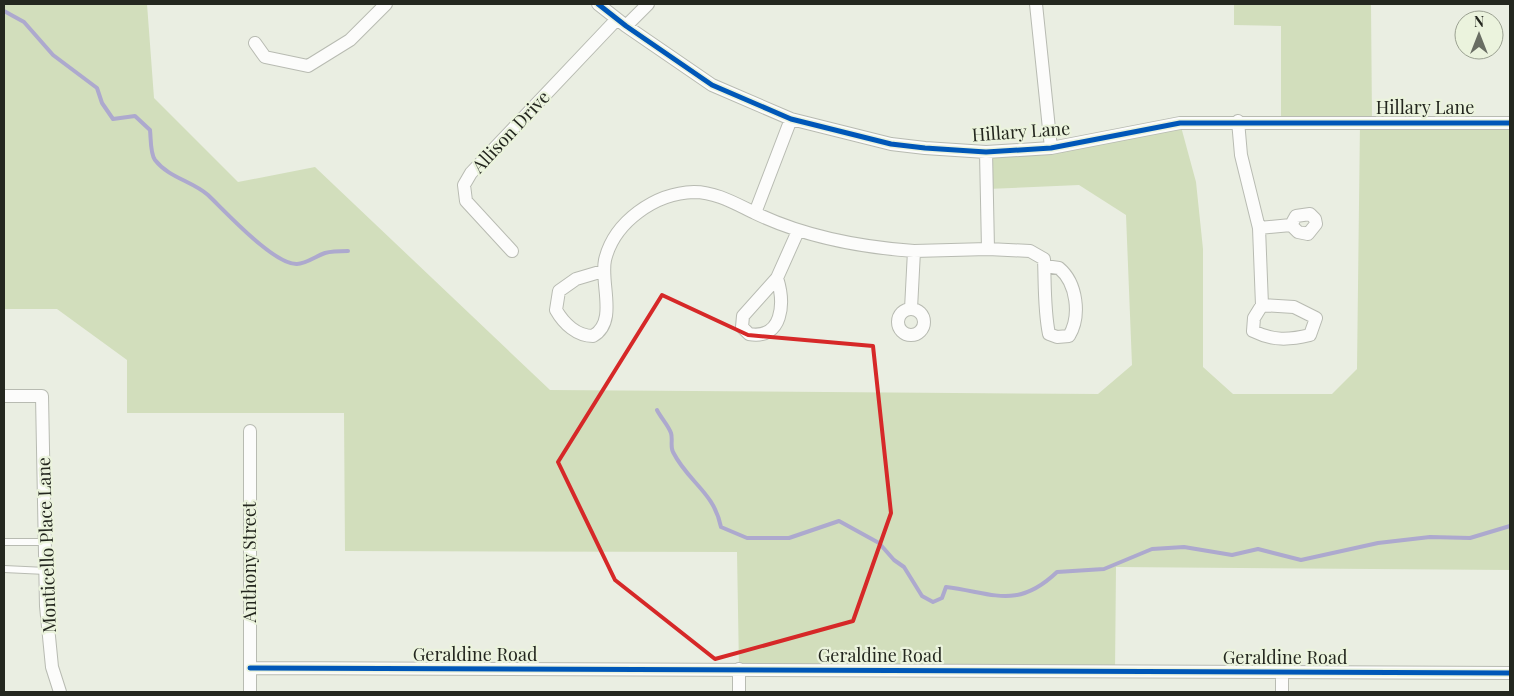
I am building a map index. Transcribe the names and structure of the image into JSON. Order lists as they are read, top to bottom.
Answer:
{
  "streets": {
    "street": [
      "Hillary Lane",
      "Allison Drive",
      "Monticello Place Lane",
      "Anthony Street",
      "Geraldine Road"
    ]
  },
  "crossings": [
    ["Hillary Lane", "Allison Drive"],
    ["Anthony Street", "Geraldine Road"]
  ],
  "north": "top"
}
